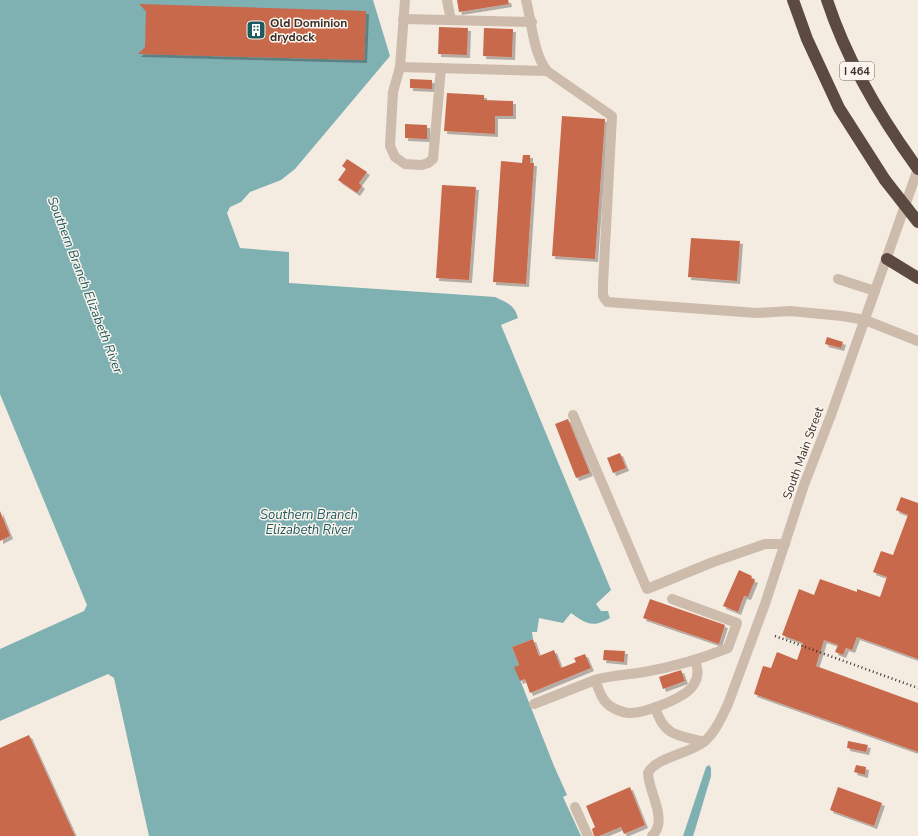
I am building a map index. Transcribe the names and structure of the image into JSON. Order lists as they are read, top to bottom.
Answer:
{
  "streets": {
    "highway": ["I 464"],
    "street": ["South Main Street"]
  },
  "crossings": [
    ["I 464", "South Main Street"]
  ],
  "water": ["Southern Branch Elizabeth River"],
  "places": {
    "building": ["Old Dominion drydock"]
  }
}
